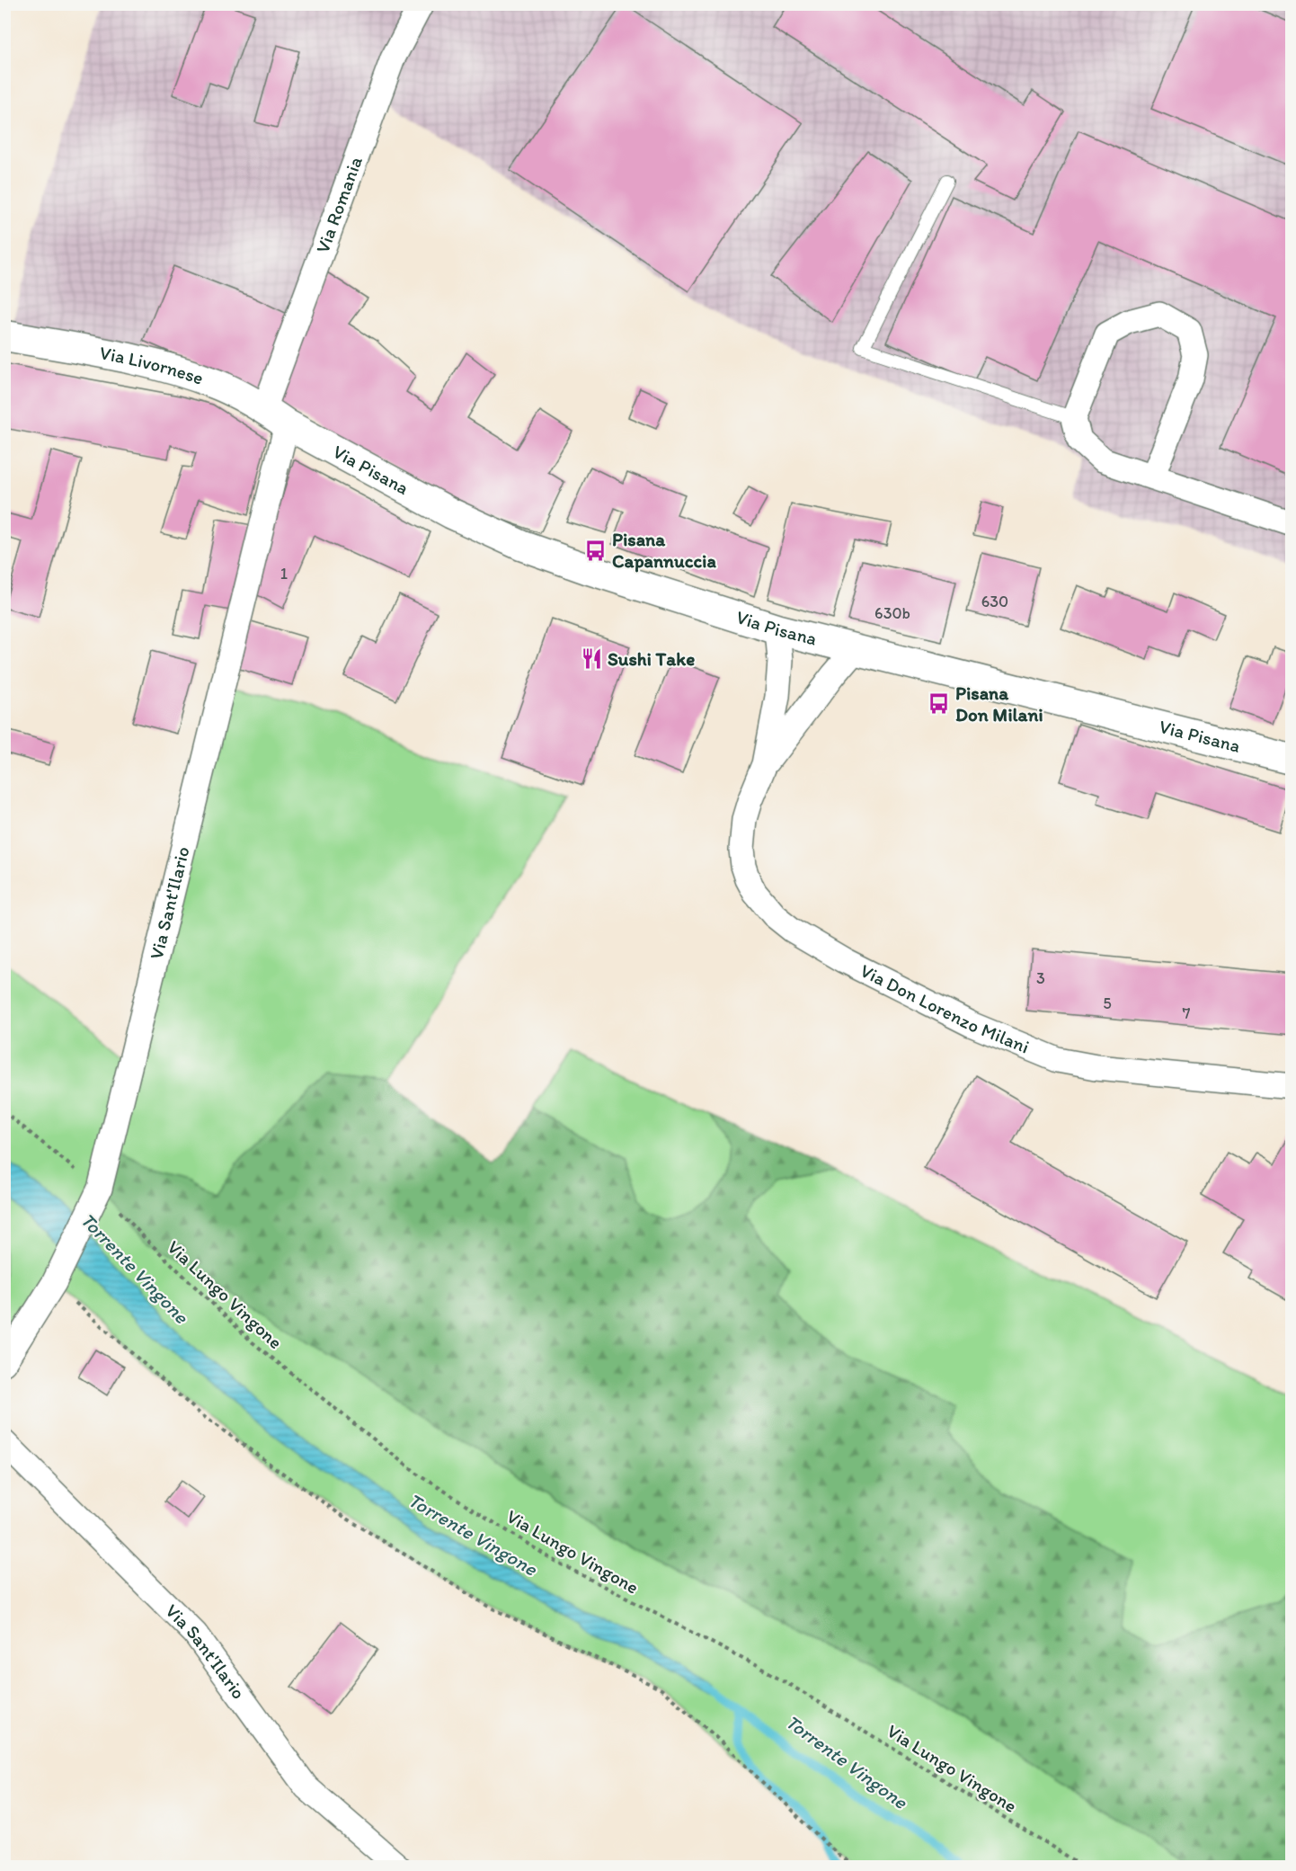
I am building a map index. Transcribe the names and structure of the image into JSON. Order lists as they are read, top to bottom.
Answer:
{
  "streets": {
    "main road": ["Via Livornese", "Via Pisana"],
    "street": ["Via Romania", "Via Sant'Ilario", "Via Don Lorenzo Milani"],
    "path": ["Via Lungo Vingone"]
  },
  "crossings": [
    ["Via Romania", "Via Livornese"],
    ["Via Romania", "Via Pisana"],
    ["Via Romania", "Via Sant'Ilario"],
    ["Via Livornese", "Via Pisana"],
    ["Via Livornese", "Via Sant'Ilario"],
    ["Via Pisana", "Via Sant'Ilario"],
    ["Via Pisana", "Via Don Lorenzo Milani"],
    ["Via Sant'Ilario", "Via Lungo Vingone"]
  ],
  "water": ["Torrente Vingone"],
  "places": {
    "bus stop": ["Pisana Capannuccia", "Pisana Don Milani"],
    "restaurant": ["Sushi Take"]
  },
  "house_numbers": [
    "1",
    "630",
    "630b",
    "3",
    "5",
    "7"
  ]
}
